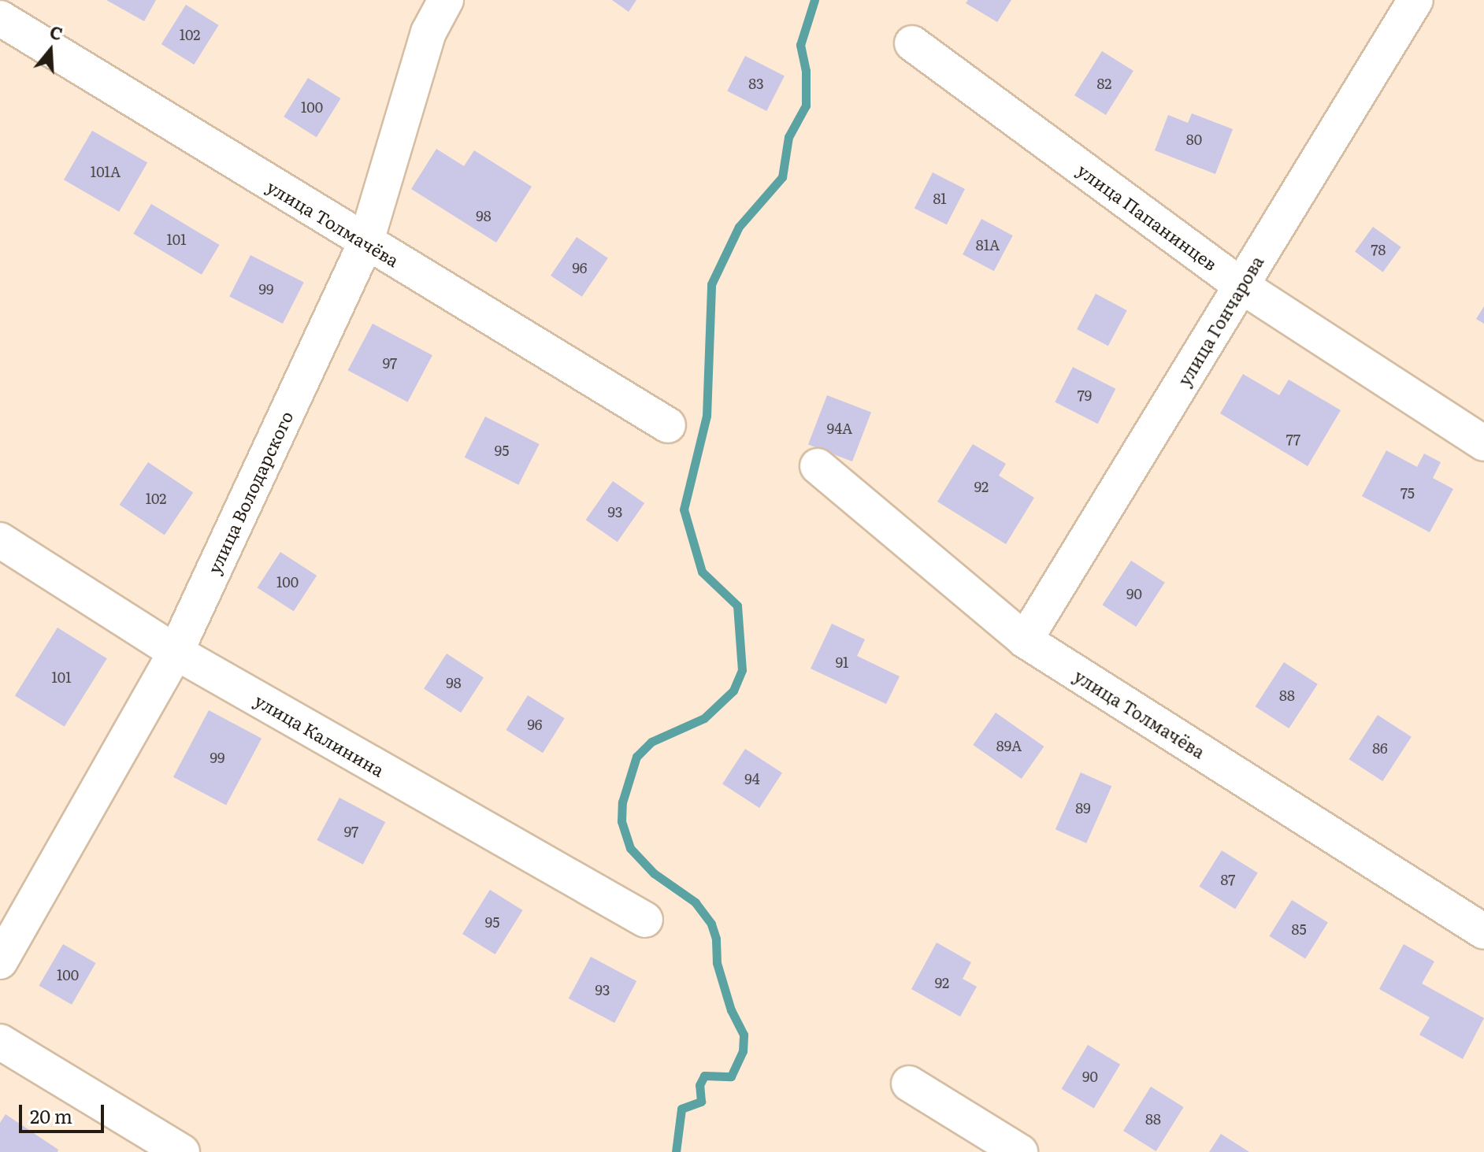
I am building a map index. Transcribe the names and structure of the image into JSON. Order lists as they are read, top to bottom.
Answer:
{
  "streets": {
    "street": [
      "улица Папанинцев",
      "улица Толмачёва",
      "улица Гончарова",
      "улица Володарского",
      "улица Калинина"
    ]
  },
  "crossings": [
    ["улица Папанинцев", "улица Гончарова"],
    ["улица Толмачёва", "улица Гончарова"],
    ["улица Толмачёва", "улица Володарского"],
    ["улица Володарского", "улица Калинина"]
  ],
  "house_numbers": [
    "102",
    "83",
    "82",
    "100",
    "80",
    "101А",
    "81",
    "98",
    "101",
    "81А",
    "78",
    "96",
    "99",
    "97",
    "79",
    "94А",
    "77",
    "95",
    "92",
    "75",
    "102",
    "93",
    "100",
    "90",
    "91",
    "101",
    "98",
    "88",
    "96",
    "89А",
    "86",
    "99",
    "94",
    "89",
    "97",
    "87",
    "95",
    "85",
    "100",
    "92",
    "93",
    "90",
    "88"
  ],
  "scale_bar": "20 m",
  "north": "top"
}
